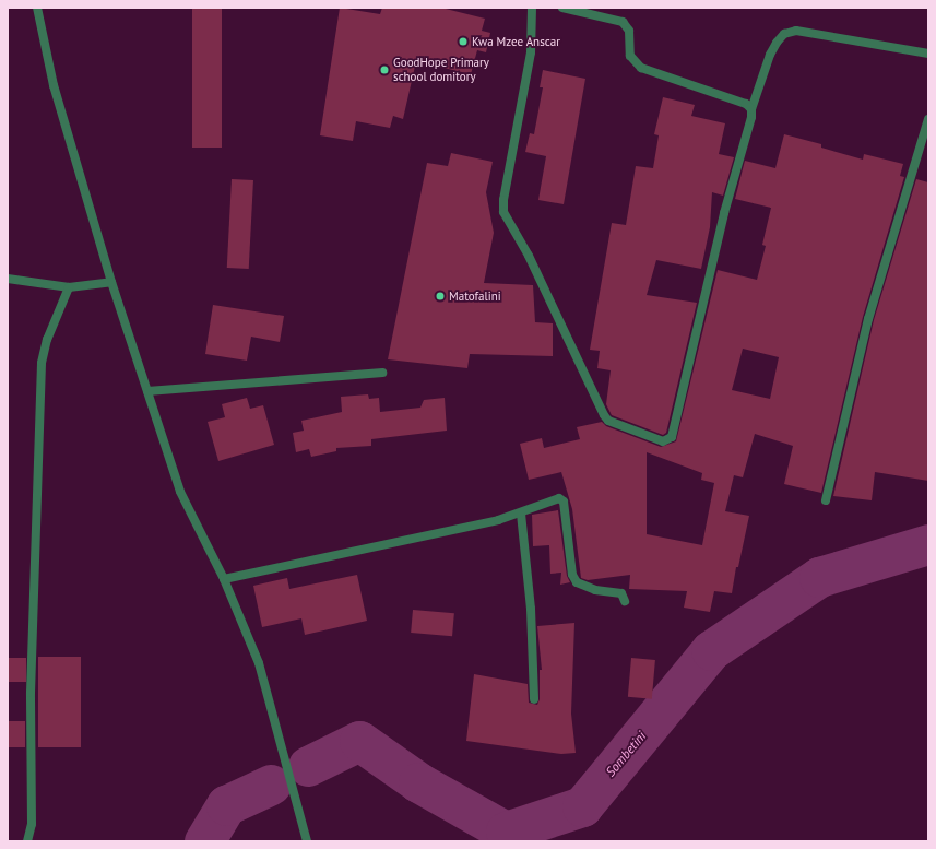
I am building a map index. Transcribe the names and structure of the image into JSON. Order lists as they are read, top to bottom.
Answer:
{
  "water": ["Sombetini"],
  "places": ["Kwa Mzee Anscar", "GoodHope Primary school domitory", "Matofalini"]
}
